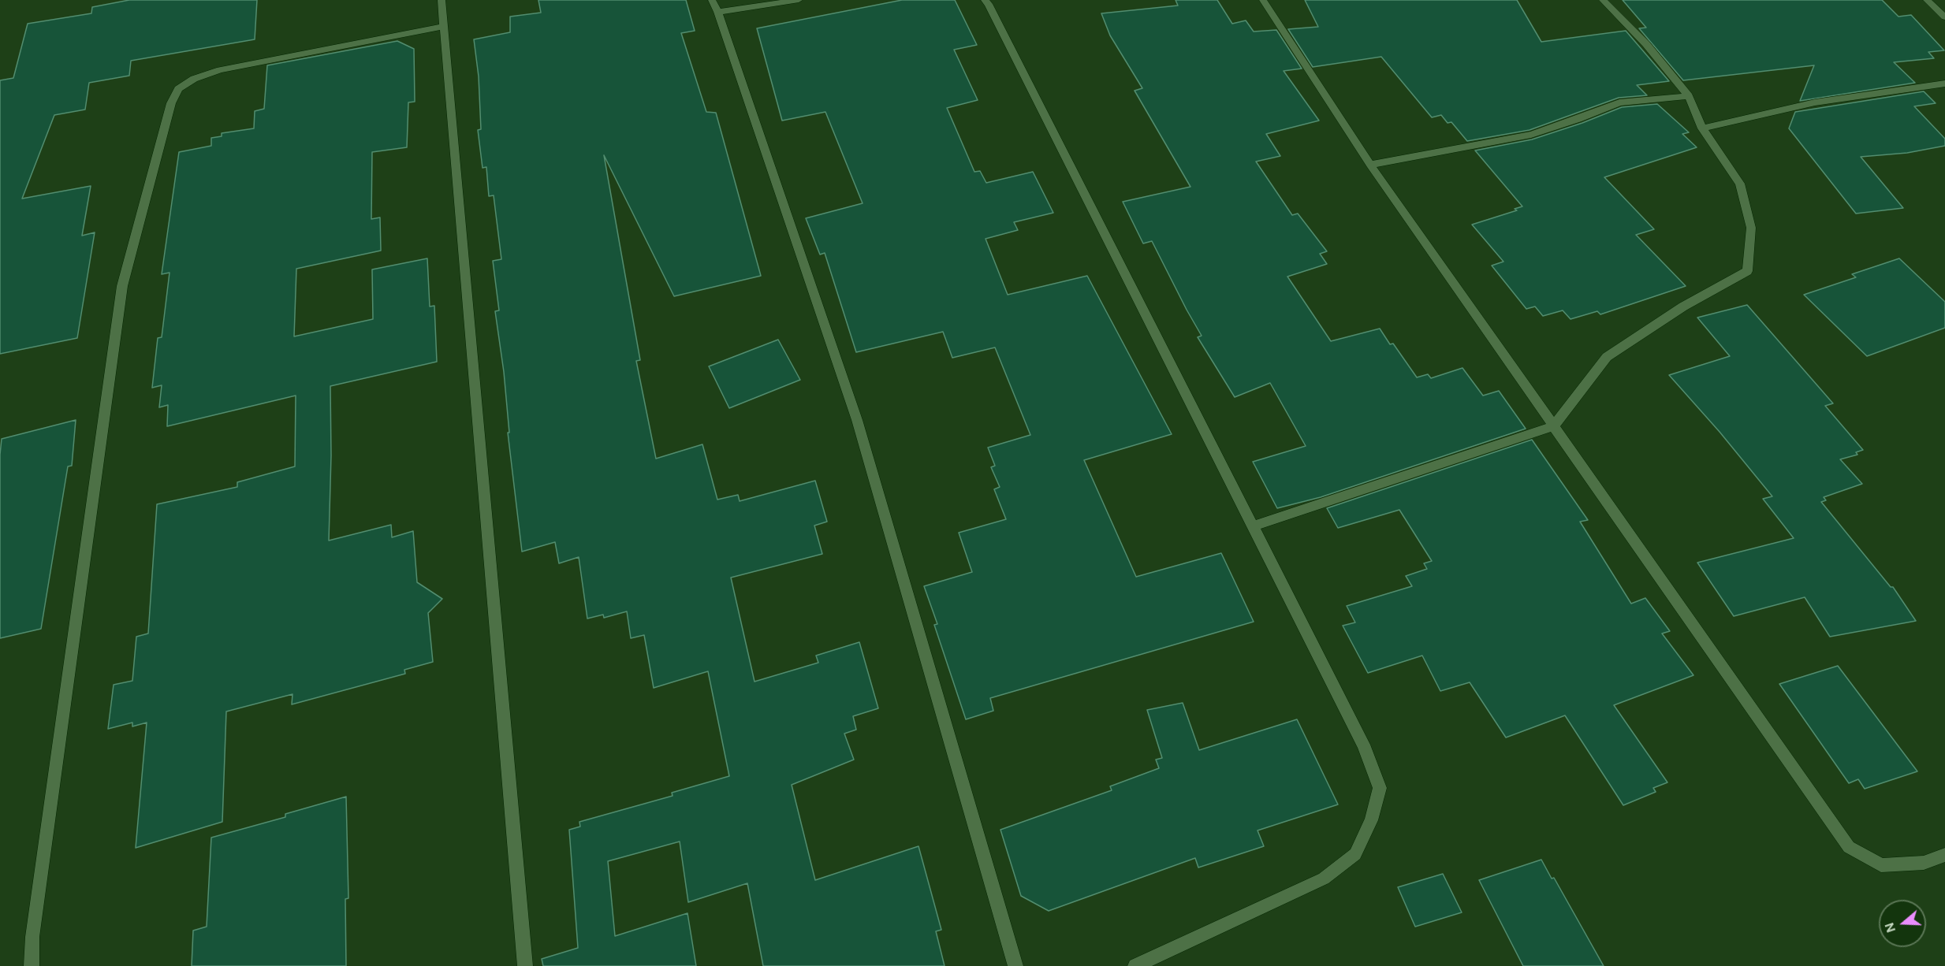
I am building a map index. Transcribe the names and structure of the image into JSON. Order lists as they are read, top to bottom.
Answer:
{
  "north": "left"
}
